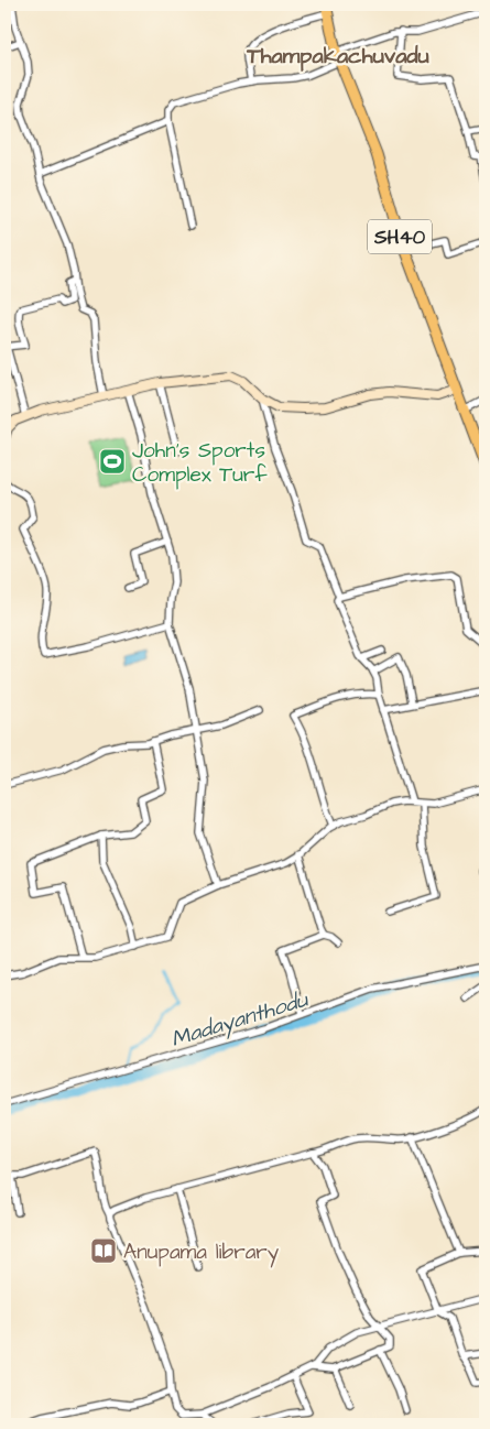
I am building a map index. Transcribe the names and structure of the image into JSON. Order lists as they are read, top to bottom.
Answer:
{
  "streets": {
    "main road": ["SH40"]
  },
  "districts": ["Thampakachuvadu"],
  "water": ["Madayanthodu"],
  "places": {
    "sports": ["John's Sports Complex Turf"],
    "library": ["Anupama library"]
  }
}
